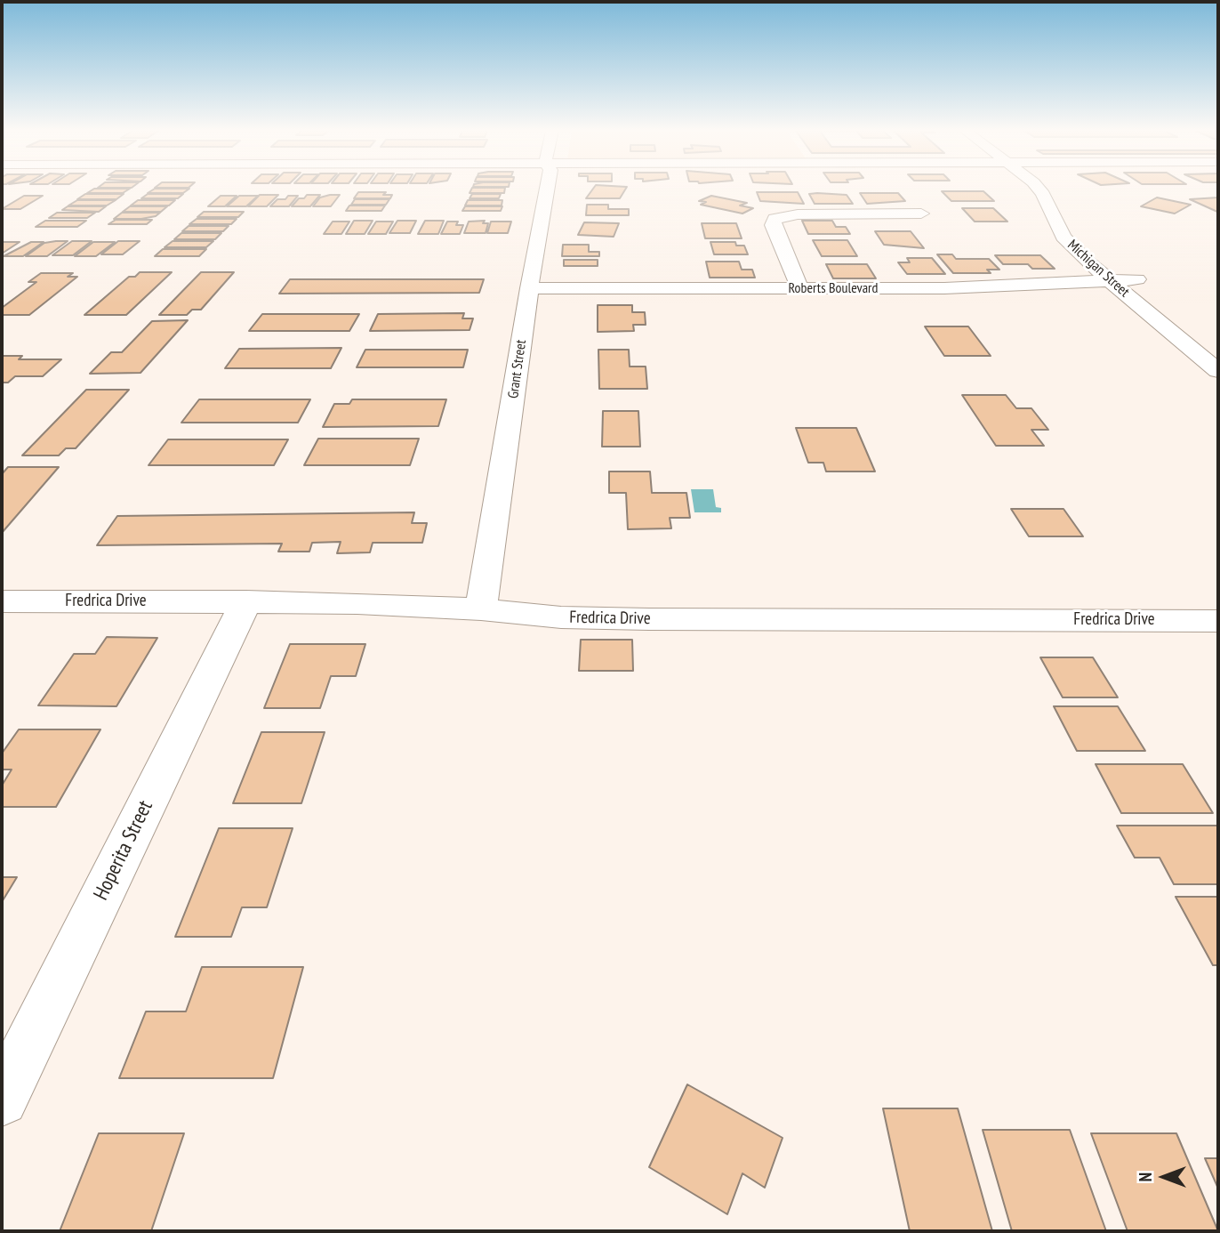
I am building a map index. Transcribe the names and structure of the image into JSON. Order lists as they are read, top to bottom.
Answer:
{
  "streets": {
    "street": [
      "Michigan Street",
      "Roberts Boulevard",
      "Grant Street",
      "Fredrica Drive",
      "Hoperita Street"
    ]
  },
  "crossings": [
    ["Michigan Street", "Roberts Boulevard"],
    ["Roberts Boulevard", "Grant Street"],
    ["Grant Street", "Fredrica Drive"],
    ["Fredrica Drive", "Hoperita Street"]
  ],
  "north": "left"
}
